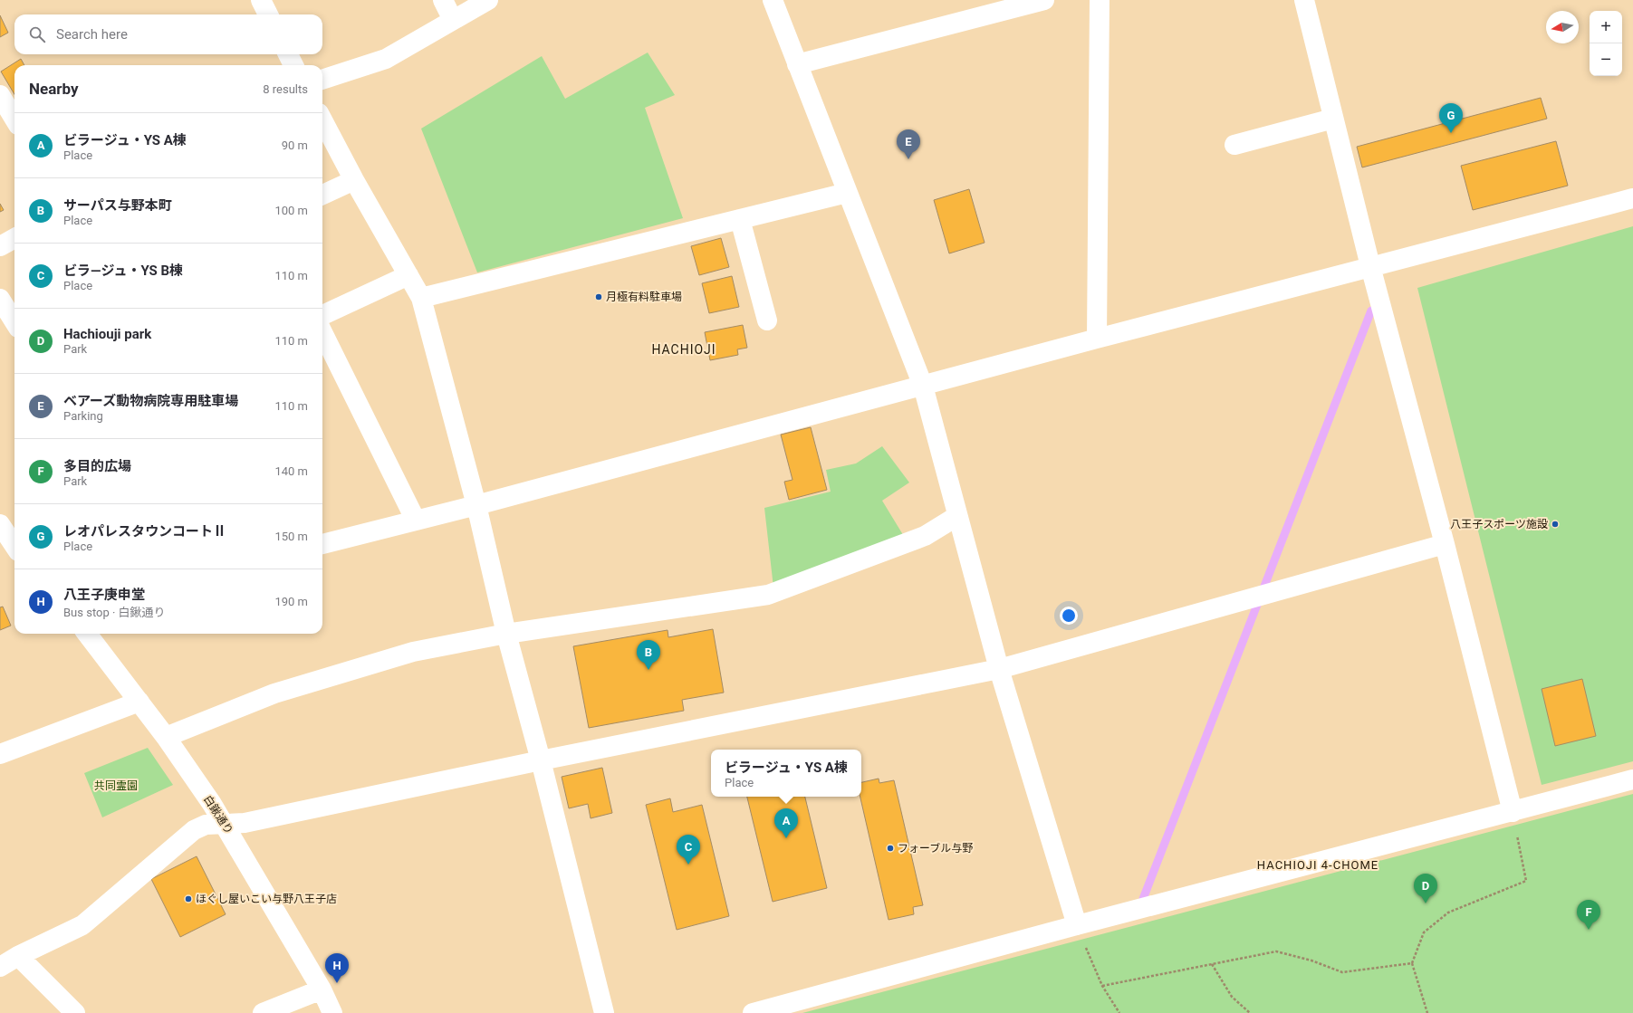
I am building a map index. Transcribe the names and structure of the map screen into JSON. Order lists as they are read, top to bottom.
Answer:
{
  "streets": {
    "street": ["白鍬通り"]
  },
  "districts": ["HACHIOJI", "HACHIOJI 4-CHOME"],
  "parks": ["共同霊園"],
  "places": [
    "月極有料駐車場",
    "八王子スポーツ施設",
    "フォーブル与野",
    "ほぐし屋いこい与野八王子店"
  ],
  "north": "left",
  "page": {
    "map_buttons": ["+", "−"],
    "search": "Search here",
    "heading": ["Nearby", "8 results"],
    "pins": [
      "G",
      "E",
      "B",
      "A",
      "C",
      "D",
      "F",
      "H"
    ],
    "list": [
      {
        "mark": "A",
        "name": "ビラージュ・YS A棟",
        "note": "Place",
        "value": "90 m"
      },
      {
        "mark": "B",
        "name": "サーパス与野本町",
        "note": "Place",
        "value": "100 m"
      },
      {
        "mark": "C",
        "name": "ビラ―ジュ・YS B棟",
        "note": "Place",
        "value": "110 m"
      },
      {
        "mark": "D",
        "name": "Hachiouji park",
        "note": "Park",
        "value": "110 m"
      },
      {
        "mark": "E",
        "name": "ベアーズ動物病院専用駐車場",
        "note": "Parking",
        "value": "110 m"
      },
      {
        "mark": "F",
        "name": "多目的広場",
        "note": "Park",
        "value": "140 m"
      },
      {
        "mark": "G",
        "name": "レオパレスタウンコートⅡ",
        "note": "Place",
        "value": "150 m"
      },
      {
        "mark": "H",
        "name": "八王子庚申堂",
        "note": "Bus stop · 白鍬通り",
        "value": "190 m"
      }
    ],
    "popup": ["ビラージュ・YS A棟", "Place"]
  }
}
